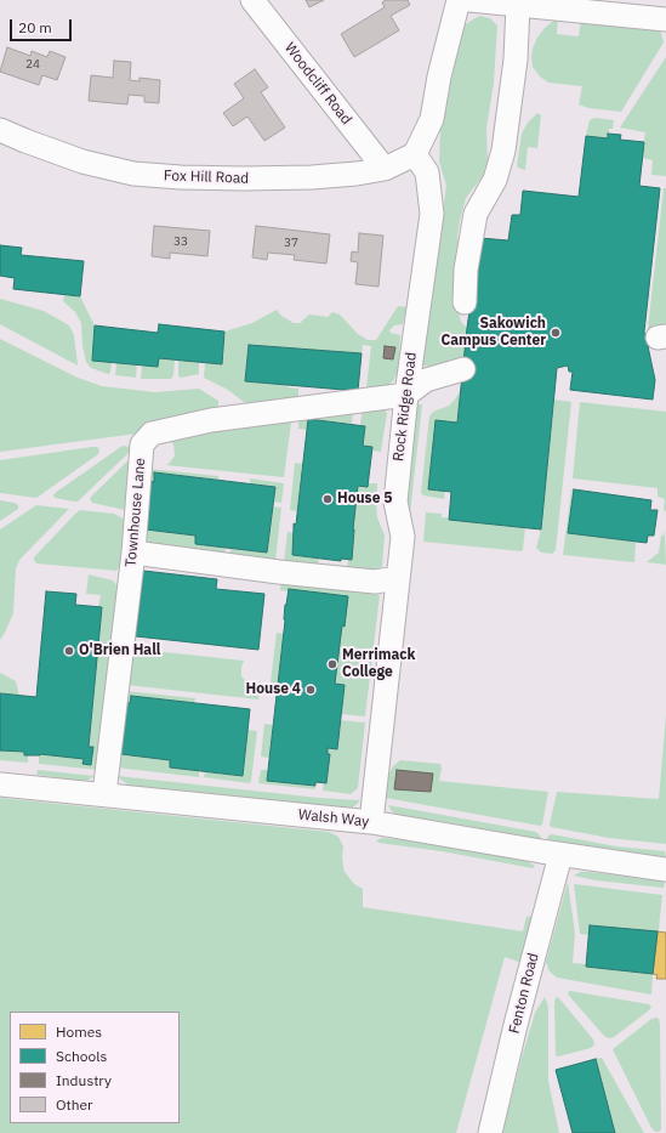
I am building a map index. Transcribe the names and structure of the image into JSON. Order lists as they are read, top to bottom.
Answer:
{
  "streets": {
    "street": [
      "Woodcliff Road",
      "Fox Hill Road",
      "Rock Ridge Road",
      "Townhouse Lane",
      "Walsh Way",
      "Fenton Road"
    ]
  },
  "crossings": [
    ["Woodcliff Road", "Fox Hill Road"],
    ["Fox Hill Road", "Rock Ridge Road"],
    ["Rock Ridge Road", "Townhouse Lane"],
    ["Rock Ridge Road", "Walsh Way"],
    ["Townhouse Lane", "Walsh Way"],
    ["Walsh Way", "Fenton Road"]
  ],
  "places": [
    "Sakowich Campus Center",
    "House 5",
    "O'Brien Hall",
    "Merrimack College",
    "House 4"
  ],
  "house_numbers": ["24", "33", "37"],
  "legend": [
    "Homes",
    "Schools",
    "Industry",
    "Other"
  ],
  "scale_bar": "20 m"
}
